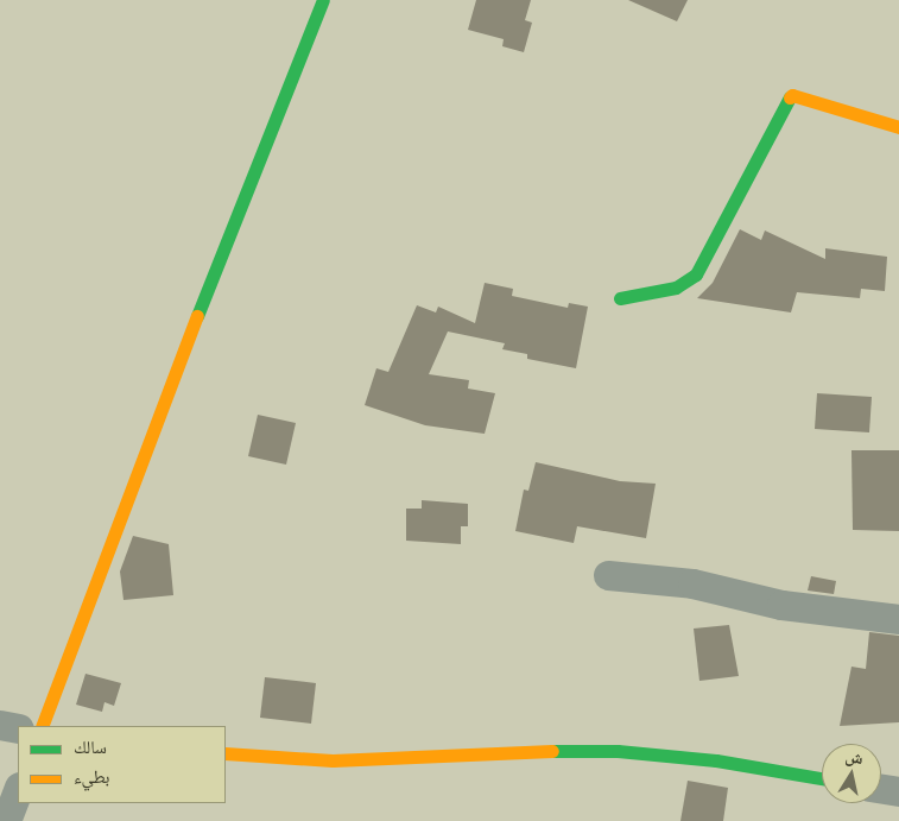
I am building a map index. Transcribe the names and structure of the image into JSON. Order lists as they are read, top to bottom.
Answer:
{
  "legend": ["سالك", "بطيء"],
  "north": "top"
}
